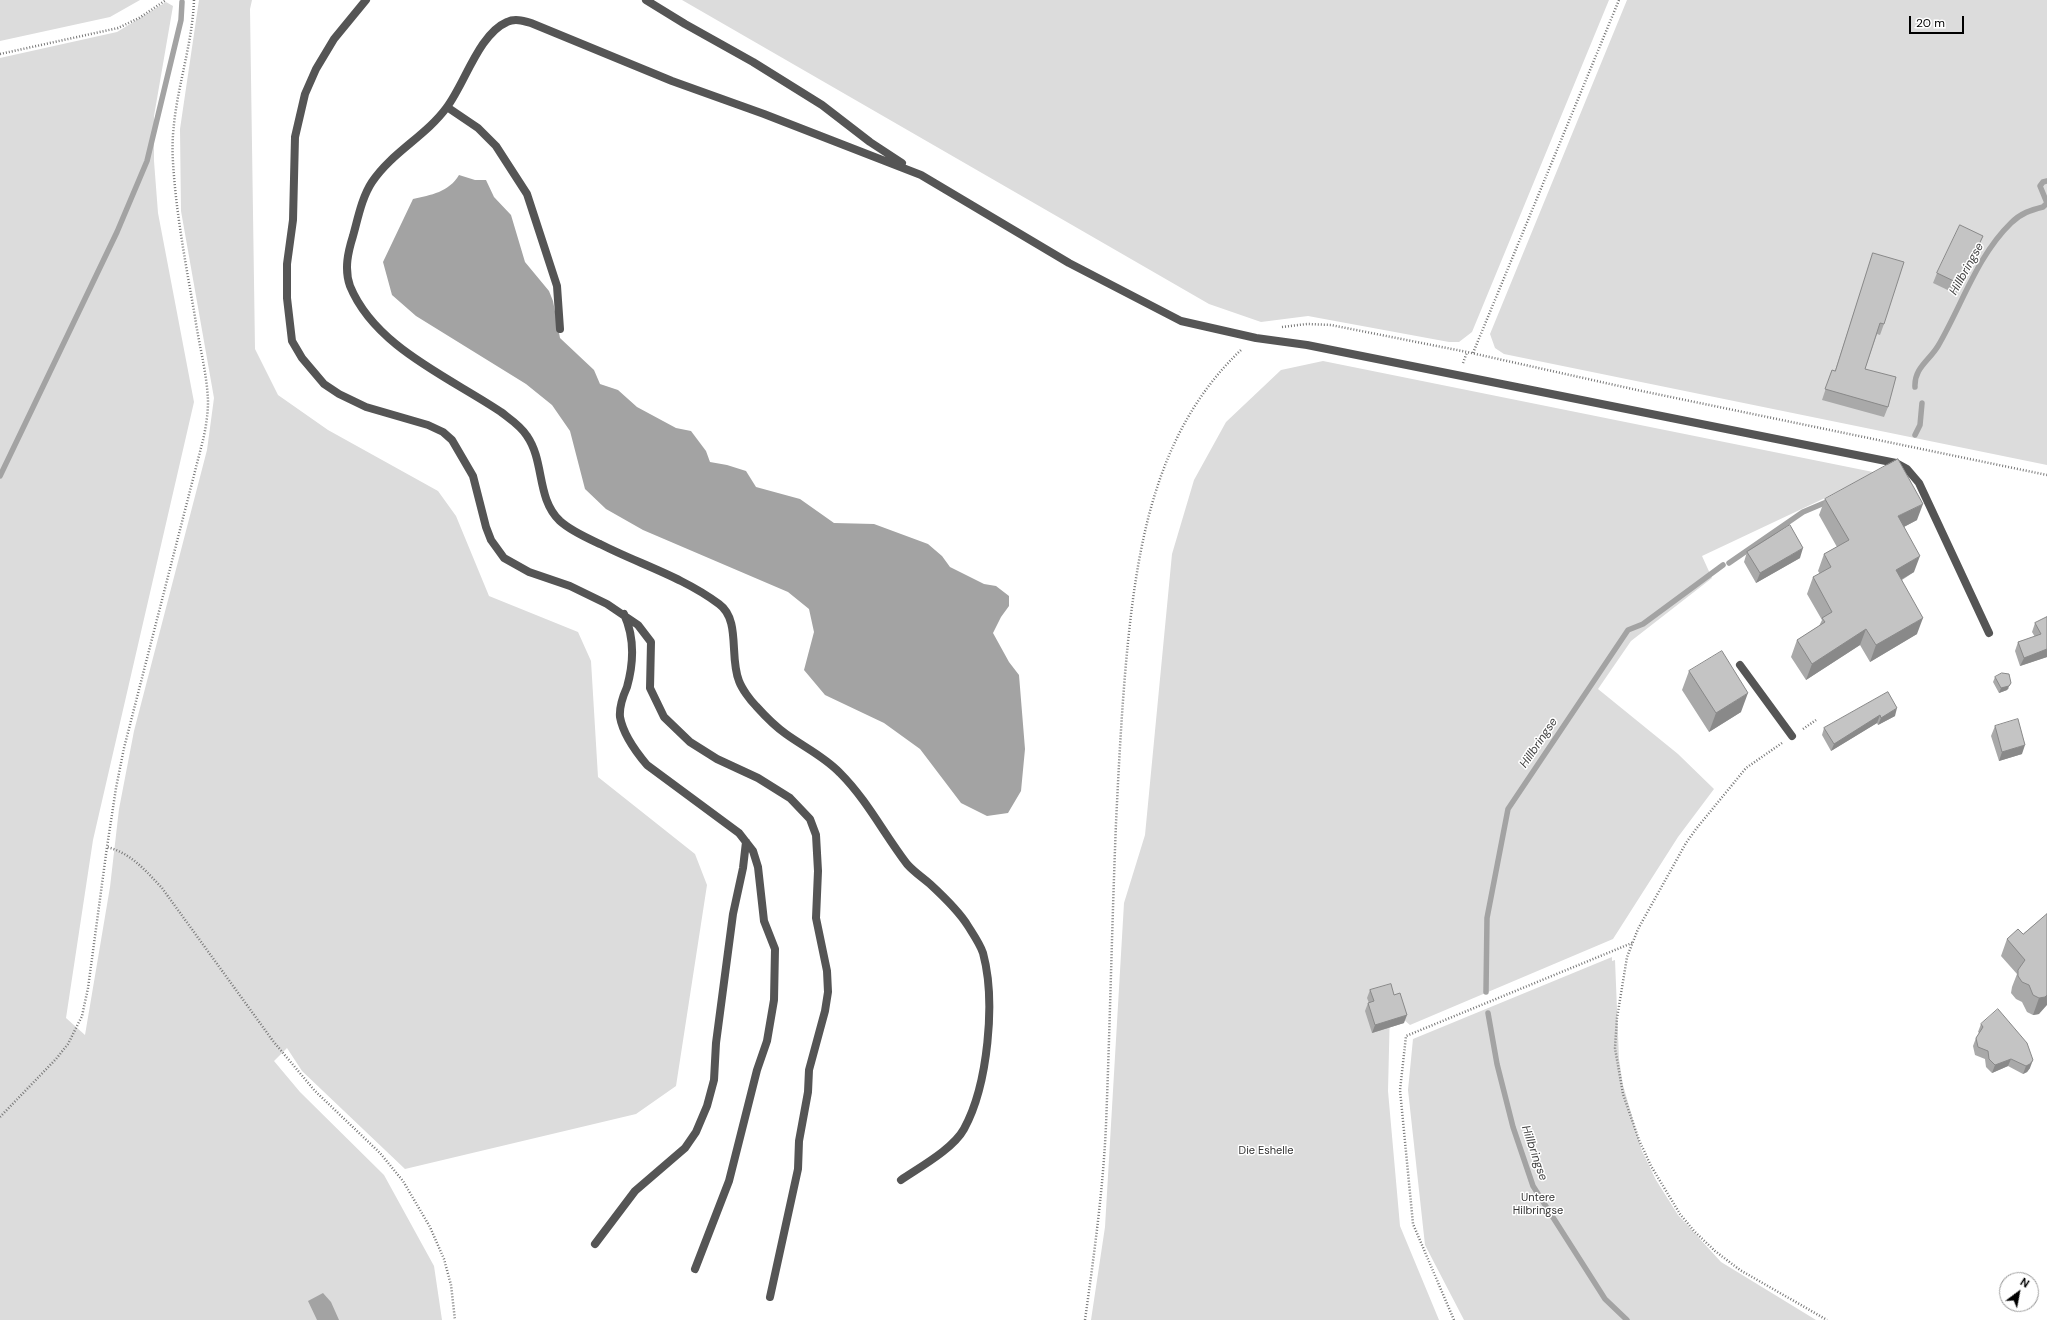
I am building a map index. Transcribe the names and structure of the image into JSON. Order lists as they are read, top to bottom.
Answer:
{
  "water": ["Hillbringse"],
  "parks": ["Die Eshelle", "Untere Hilbringse"],
  "scale_bar": "20 m",
  "north": "top right"
}
